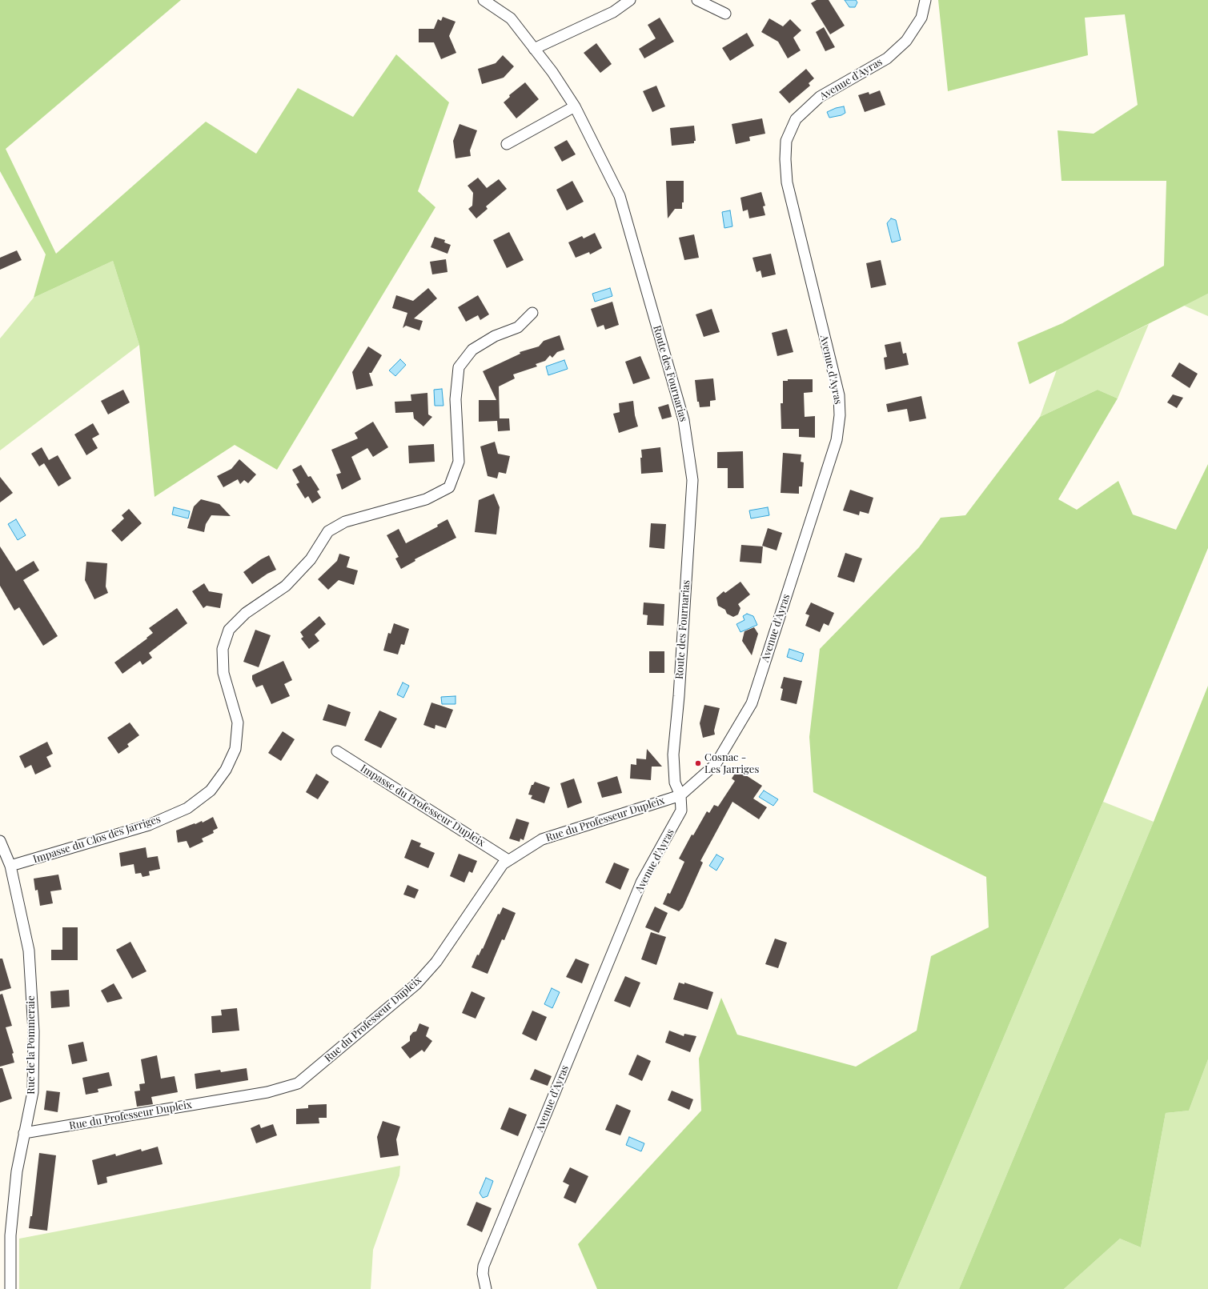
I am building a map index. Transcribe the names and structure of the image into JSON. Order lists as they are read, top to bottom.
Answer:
{
  "streets": {
    "street": [
      "Avenue d'Ayras",
      "Route des Fournarias",
      "Impasse du Professeur Dupleix",
      "Rue du Professeur Dupleix",
      "Impasse du Clos des Jarriges",
      "Rue de la Pommeraie"
    ]
  },
  "crossings": [
    ["Avenue d'Ayras", "Route des Fournarias"],
    ["Avenue d'Ayras", "Rue du Professeur Dupleix"],
    ["Route des Fournarias", "Rue du Professeur Dupleix"],
    ["Impasse du Professeur Dupleix", "Rue du Professeur Dupleix"],
    ["Rue du Professeur Dupleix", "Rue de la Pommeraie"],
    ["Impasse du Clos des Jarriges", "Rue de la Pommeraie"]
  ],
  "places": ["Cosnac - Les Jarriges"]
}
